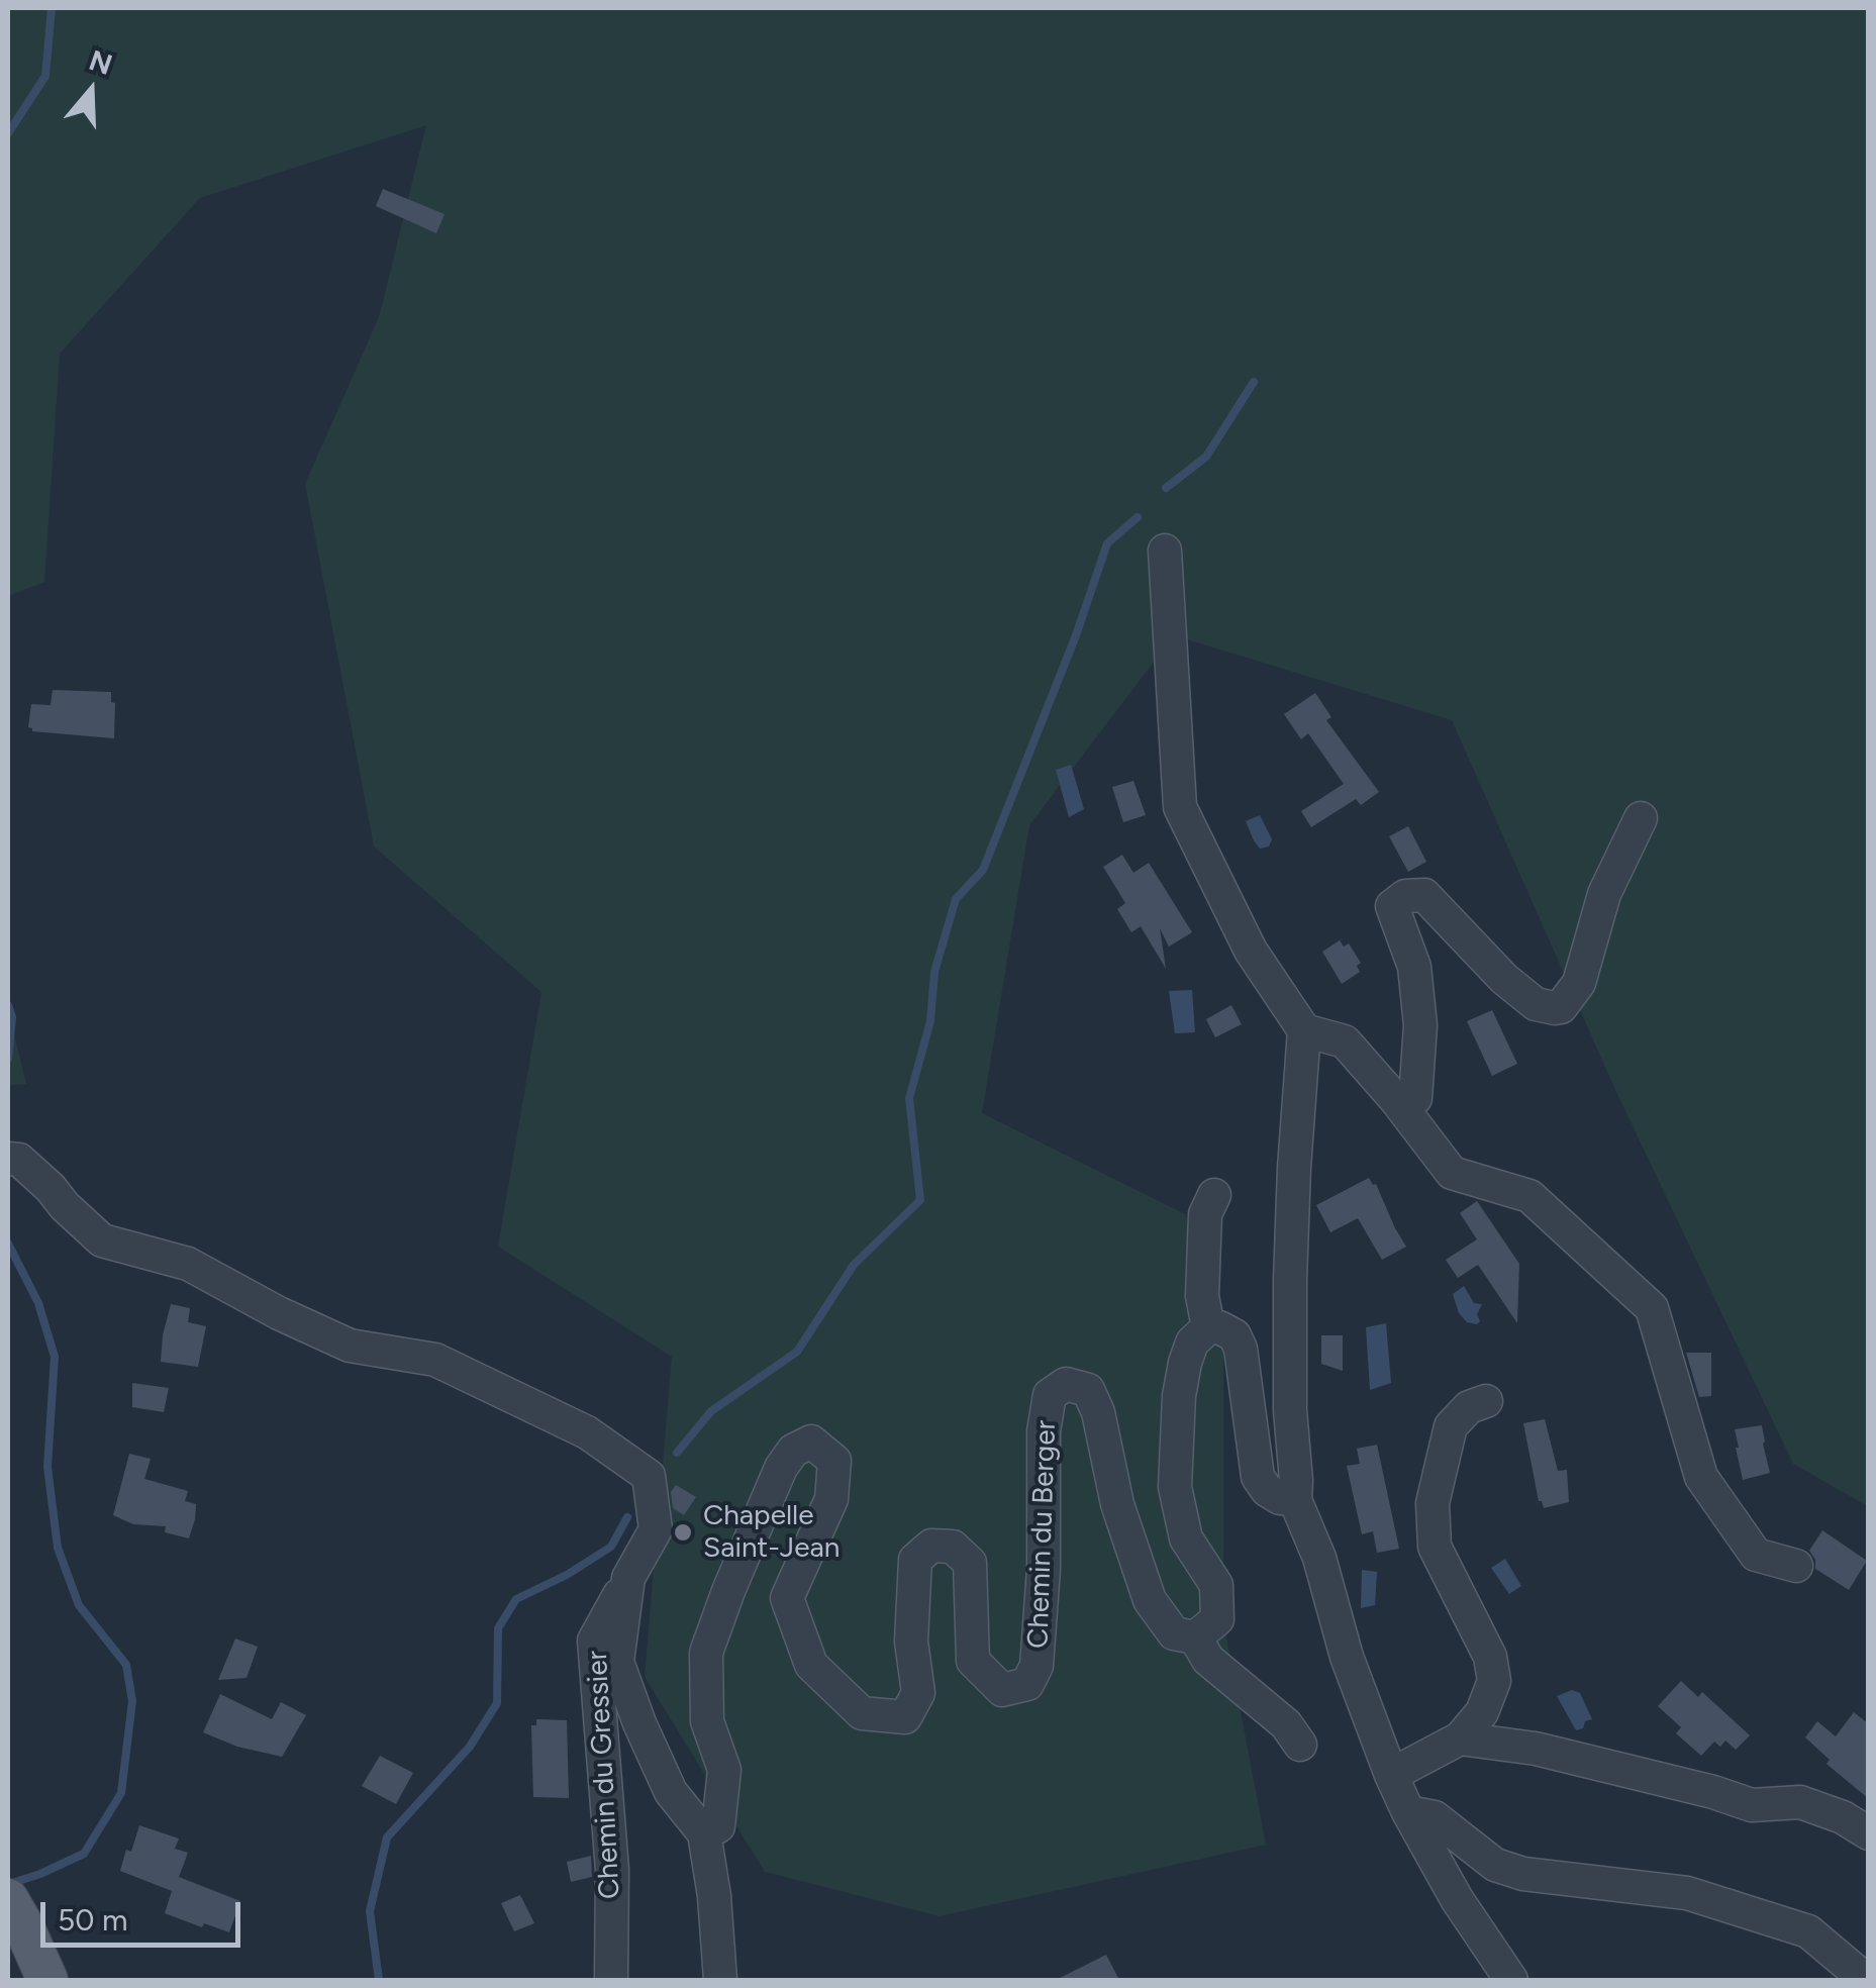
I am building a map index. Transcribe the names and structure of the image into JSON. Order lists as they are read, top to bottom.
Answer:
{
  "streets": {
    "street": ["Chemin du Berger", "Chemin du Gressier"]
  },
  "places": ["Chapelle Saint-Jean"],
  "scale_bar": "50 m",
  "north": "top"
}
